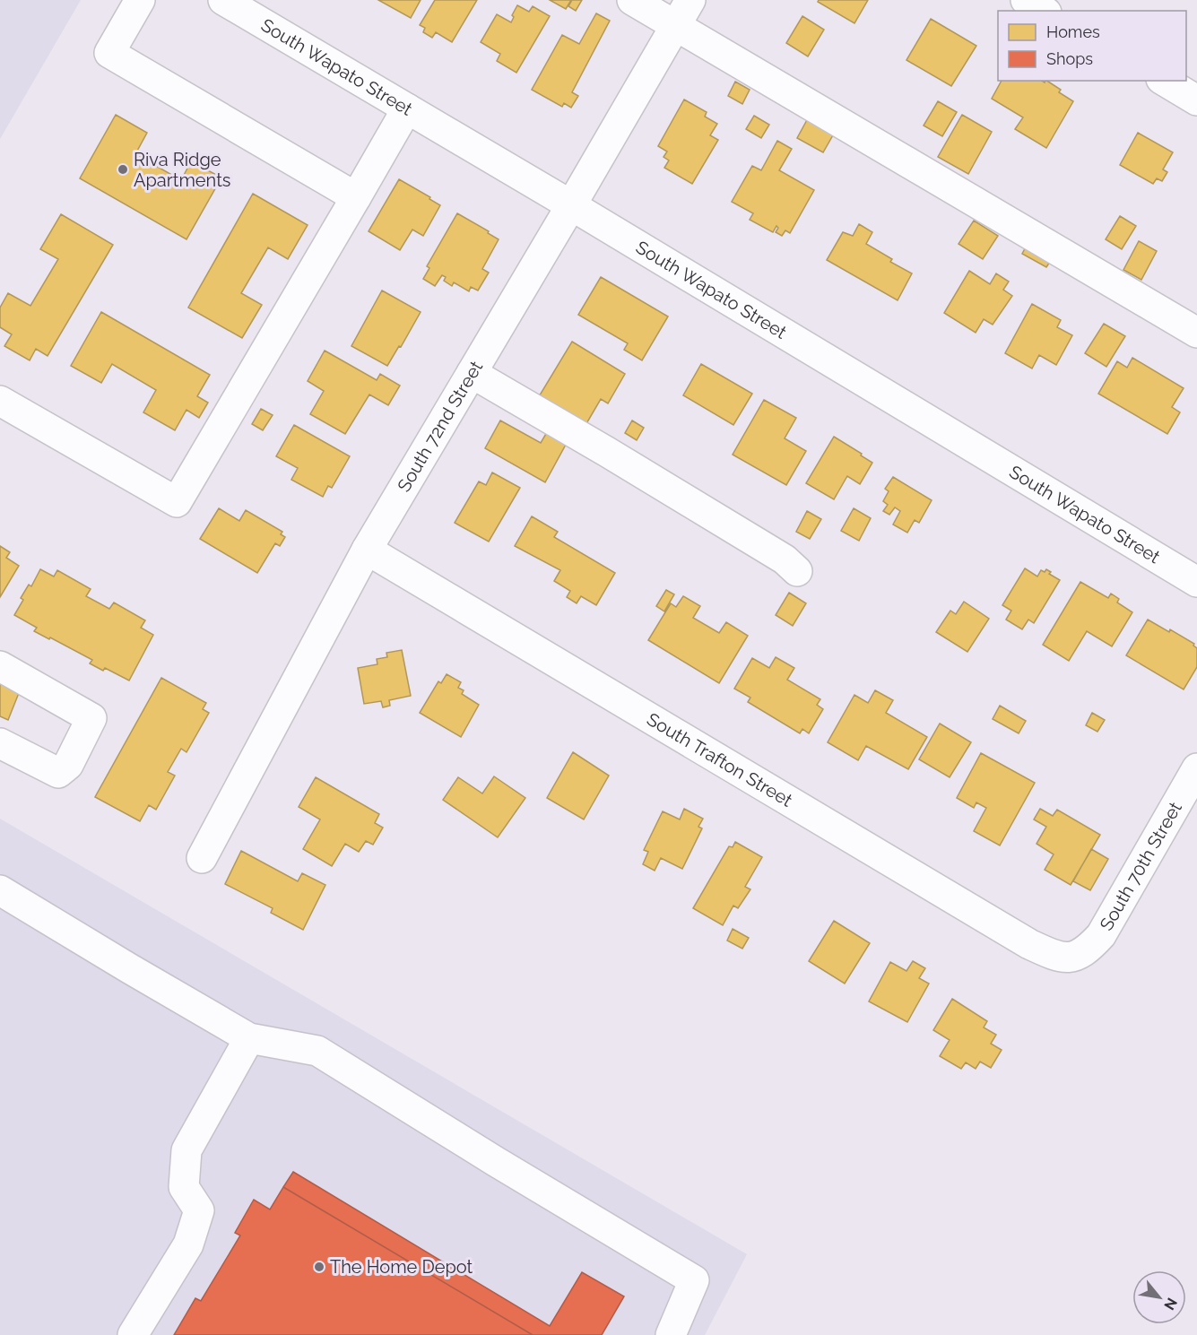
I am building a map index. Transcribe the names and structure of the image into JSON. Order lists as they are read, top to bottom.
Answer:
{
  "streets": {
    "street": [
      "South Wapato Street",
      "South 72nd Street",
      "South Trafton Street",
      "South 70th Street"
    ]
  },
  "crossings": [
    ["South Wapato Street", "South 72nd Street"],
    ["South 72nd Street", "South Trafton Street"],
    ["South Trafton Street", "South 70th Street"]
  ],
  "places": ["Riva Ridge Apartments", "The Home Depot"],
  "legend": ["Homes", "Shops"],
  "north": "bottom right"
}
